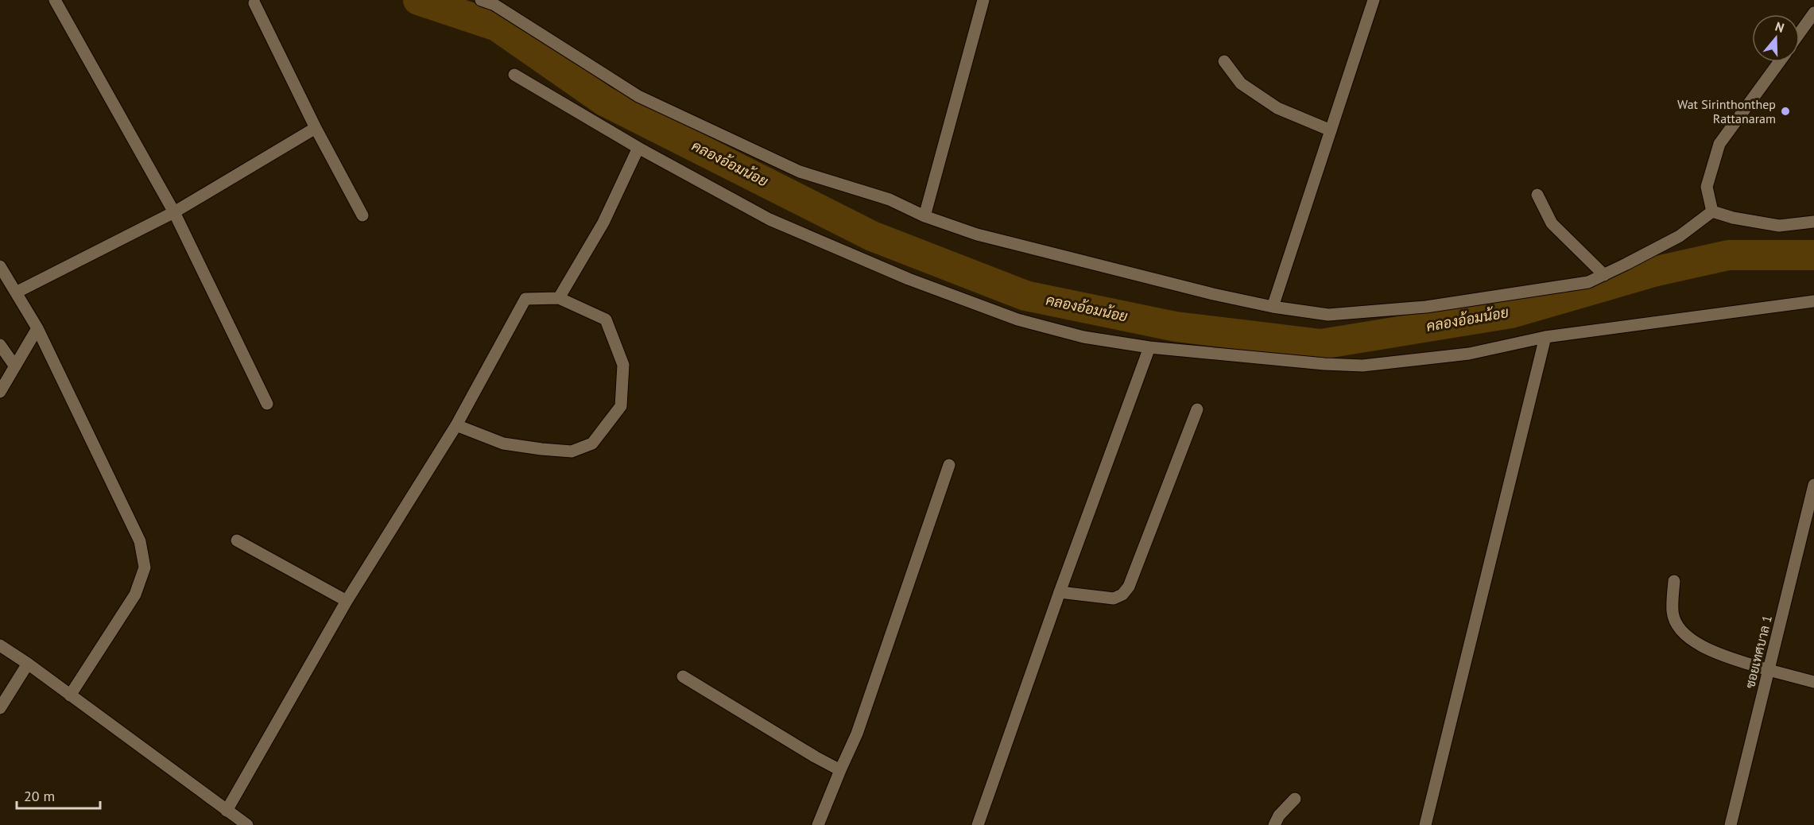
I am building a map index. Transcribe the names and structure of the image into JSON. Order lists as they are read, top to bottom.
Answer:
{
  "streets": {
    "street": ["ซอยเทศบาล 1"]
  },
  "water": ["คลองอ้อมน้อย"],
  "places": ["Wat Sirinthonthep Rattanaram"],
  "scale_bar": "20 m",
  "north": "top"
}
